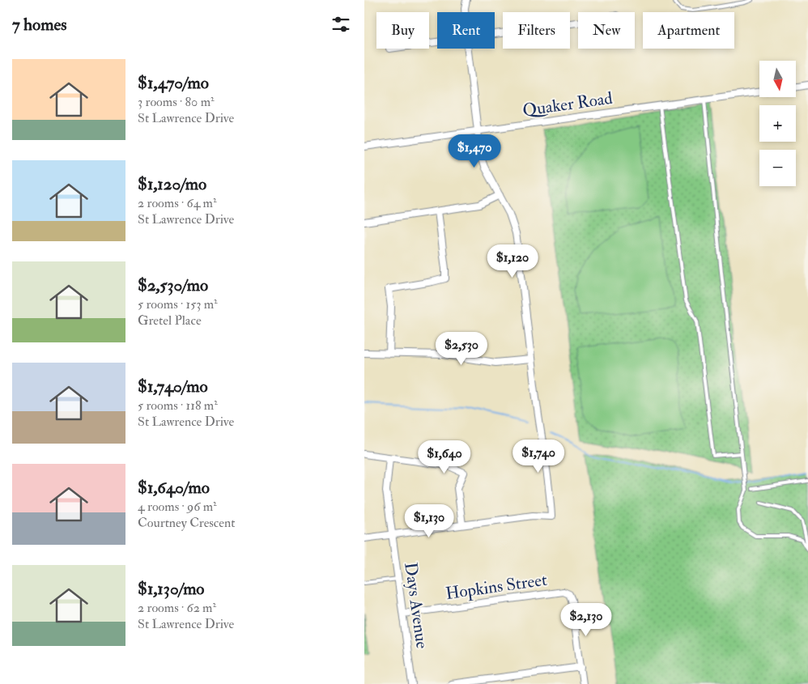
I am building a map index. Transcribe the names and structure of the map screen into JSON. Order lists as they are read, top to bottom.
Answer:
{
  "streets": {
    "street": ["Quaker Road", "Hopkins Street", "Days Avenue"]
  },
  "crossings": [
    ["Hopkins Street", "Days Avenue"]
  ],
  "north": "bottom",
  "page": {
    "heading": "7 homes",
    "chip": [
      "Buy",
      "Rent",
      "Filters",
      "New",
      "Apartment"
    ],
    "list": [
      {
        "name": "$1,470/mo",
        "note": "3 rooms · 80 m² · St Lawrence Drive"
      },
      {
        "name": "$1,120/mo",
        "note": "2 rooms · 64 m² · St Lawrence Drive"
      },
      {
        "name": "$2,530/mo",
        "note": "5 rooms · 153 m² · Gretel Place"
      },
      {
        "name": "$1,740/mo",
        "note": "5 rooms · 118 m² · St Lawrence Drive"
      },
      {
        "name": "$1,640/mo",
        "note": "4 rooms · 96 m² · Courtney Crescent"
      },
      {
        "name": "$1,130/mo",
        "note": "2 rooms · 62 m² · St Lawrence Drive"
      }
    ],
    "map_buttons": ["+", "−"],
    "price": [
      "$1,470",
      "$1,120",
      "$2,530",
      "$1,740",
      "$1,640",
      "$1,130",
      "$2,130"
    ]
  }
}
